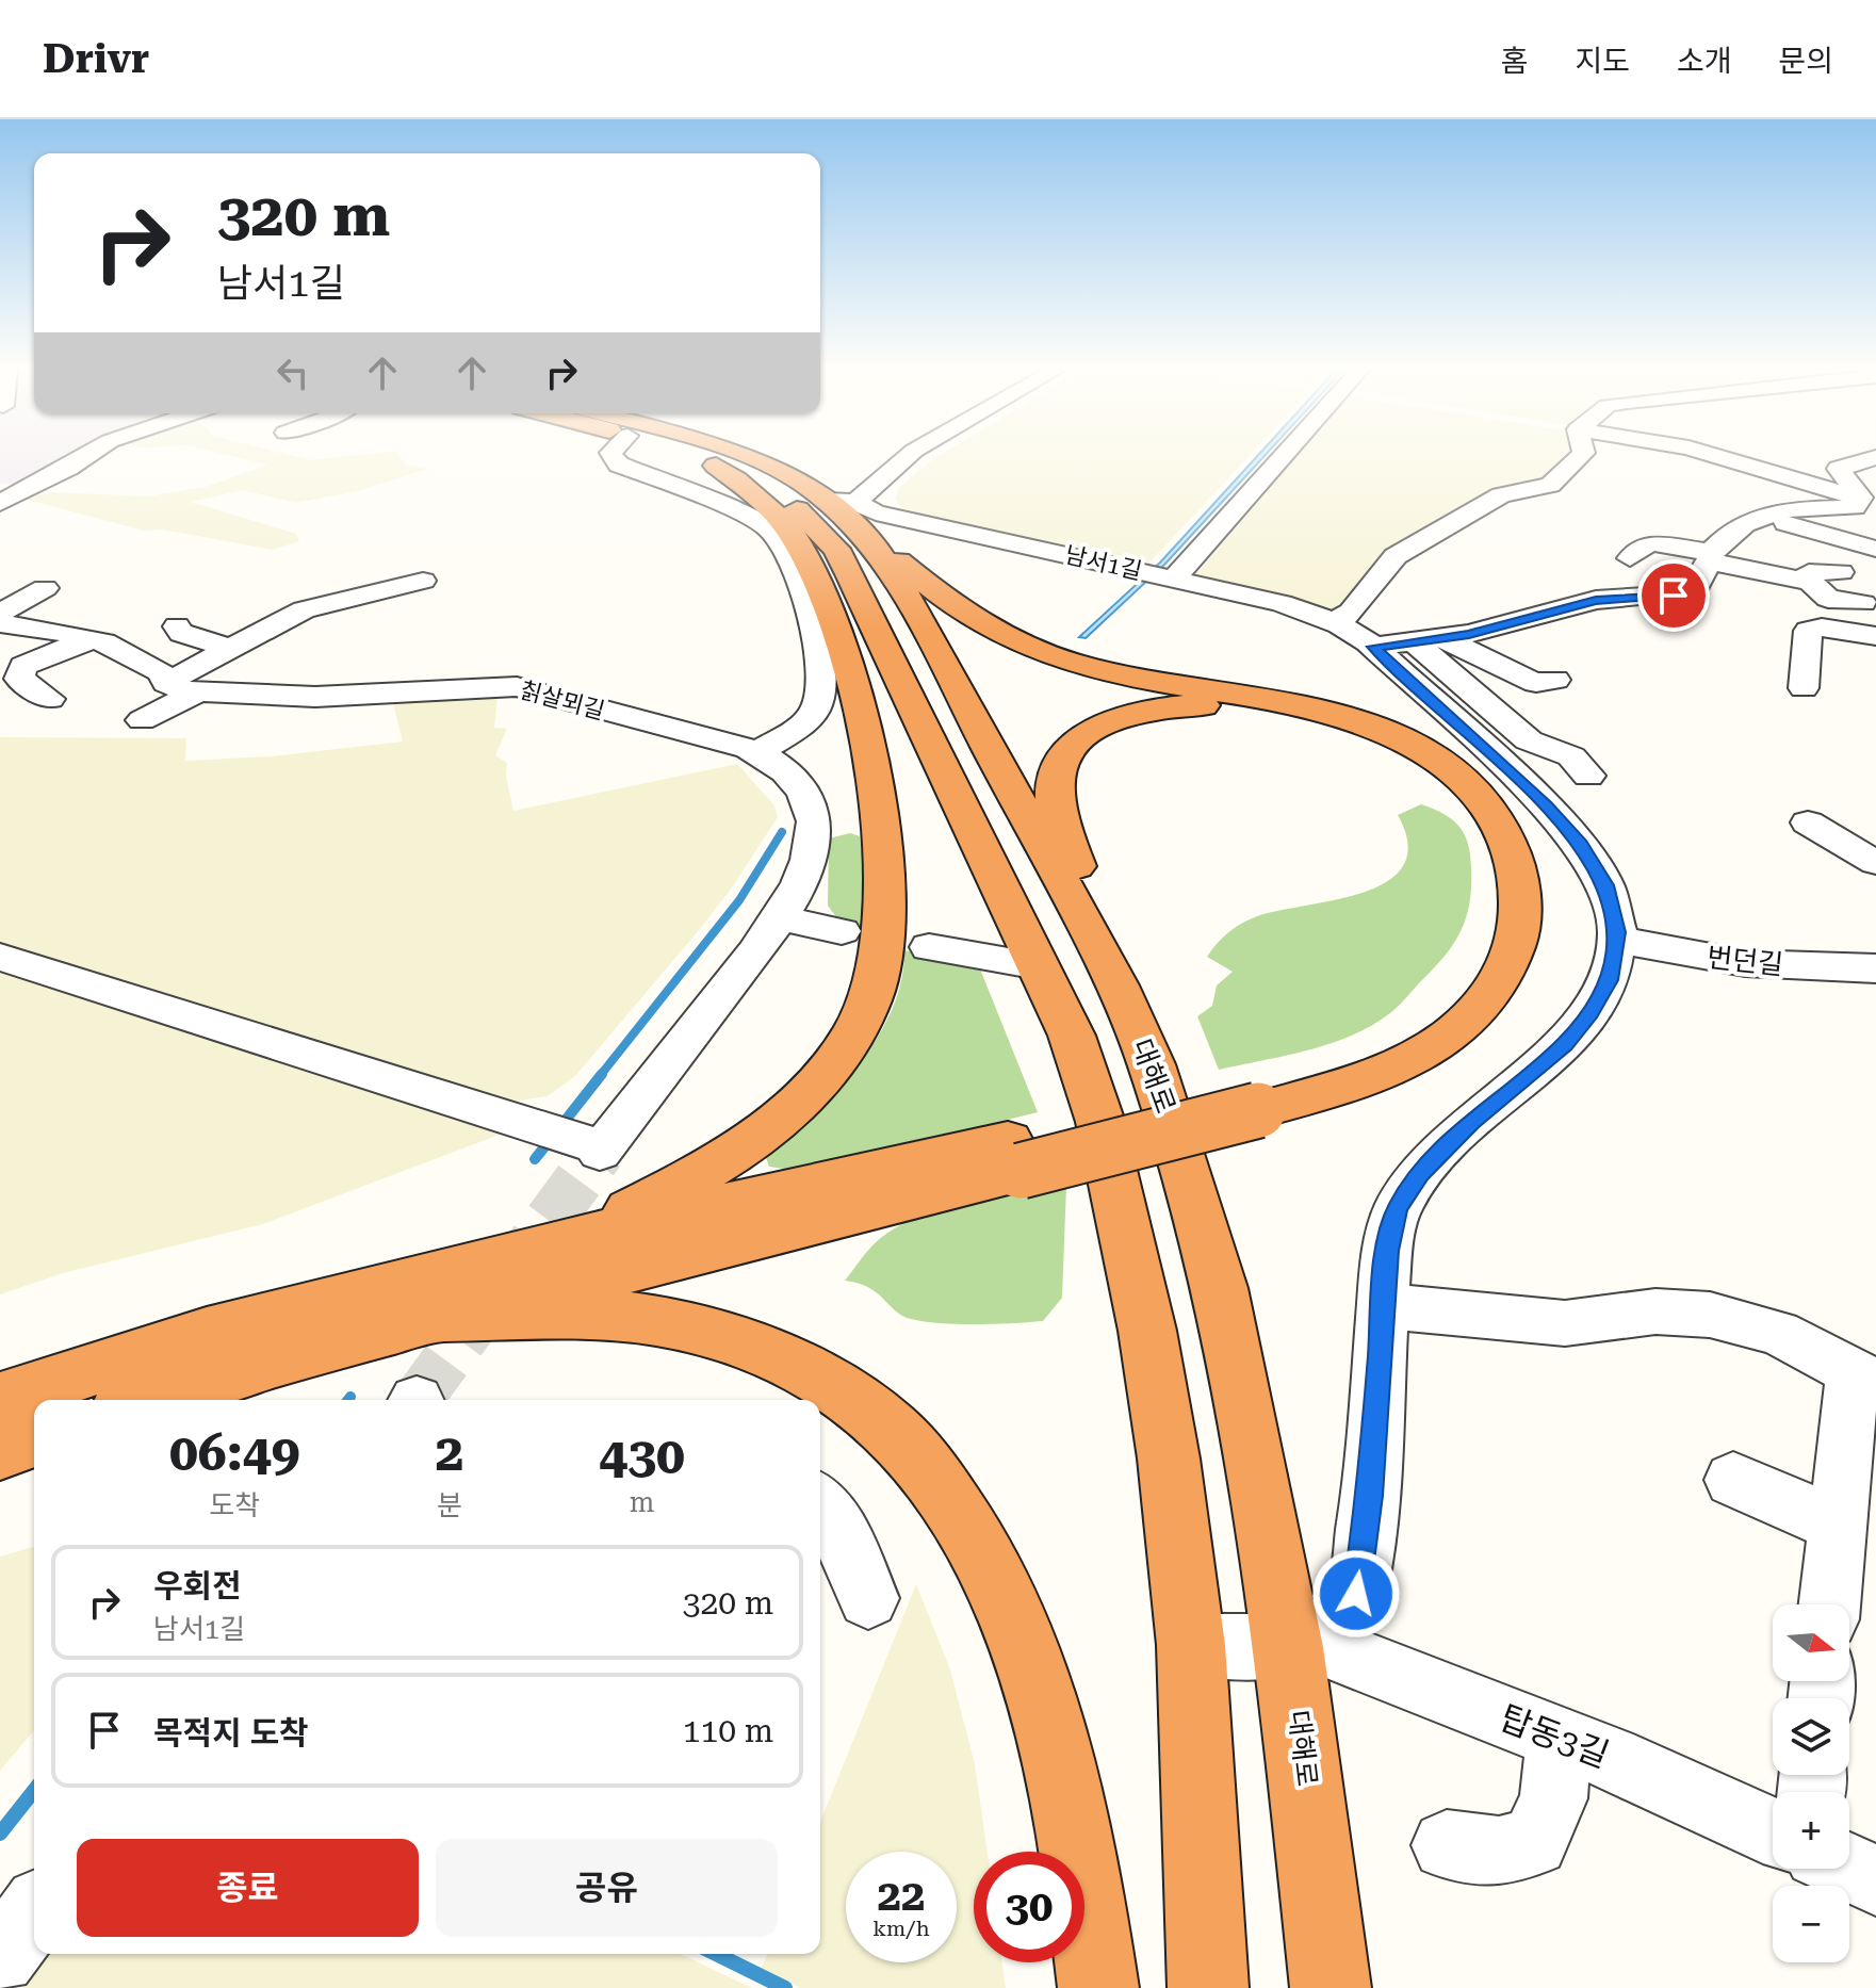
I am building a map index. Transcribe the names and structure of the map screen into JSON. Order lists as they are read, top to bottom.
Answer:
{
  "streets": {
    "highway": ["대해로"],
    "street": [
      "남서1길",
      "칡살뫼길",
      "번던길",
      "탑동3길"
    ]
  },
  "crossings": [
    ["남서1길", "번던길"],
    ["남서1길", "대해로"],
    ["남서1길", "탑동3길"],
    ["대해로", "탑동3길"]
  ],
  "north": "right",
  "page": {
    "header": "Drivr",
    "nav": [
      "홈",
      "지도",
      "소개",
      "문의"
    ],
    "turn": ["320 m", "남서1길"],
    "eta": [
      "06:49",
      "도착",
      "2",
      "분",
      "430",
      "m"
    ],
    "list": [
      {
        "name": "우회전",
        "note": "남서1길",
        "value": "320 m"
      },
      {
        "name": "목적지 도착",
        "value": "110 m"
      }
    ],
    "map_buttons": ["+", "−"],
    "buttons": ["종료", "공유"],
    "speed": "22 km/h",
    "limit": "30"
  }
}
